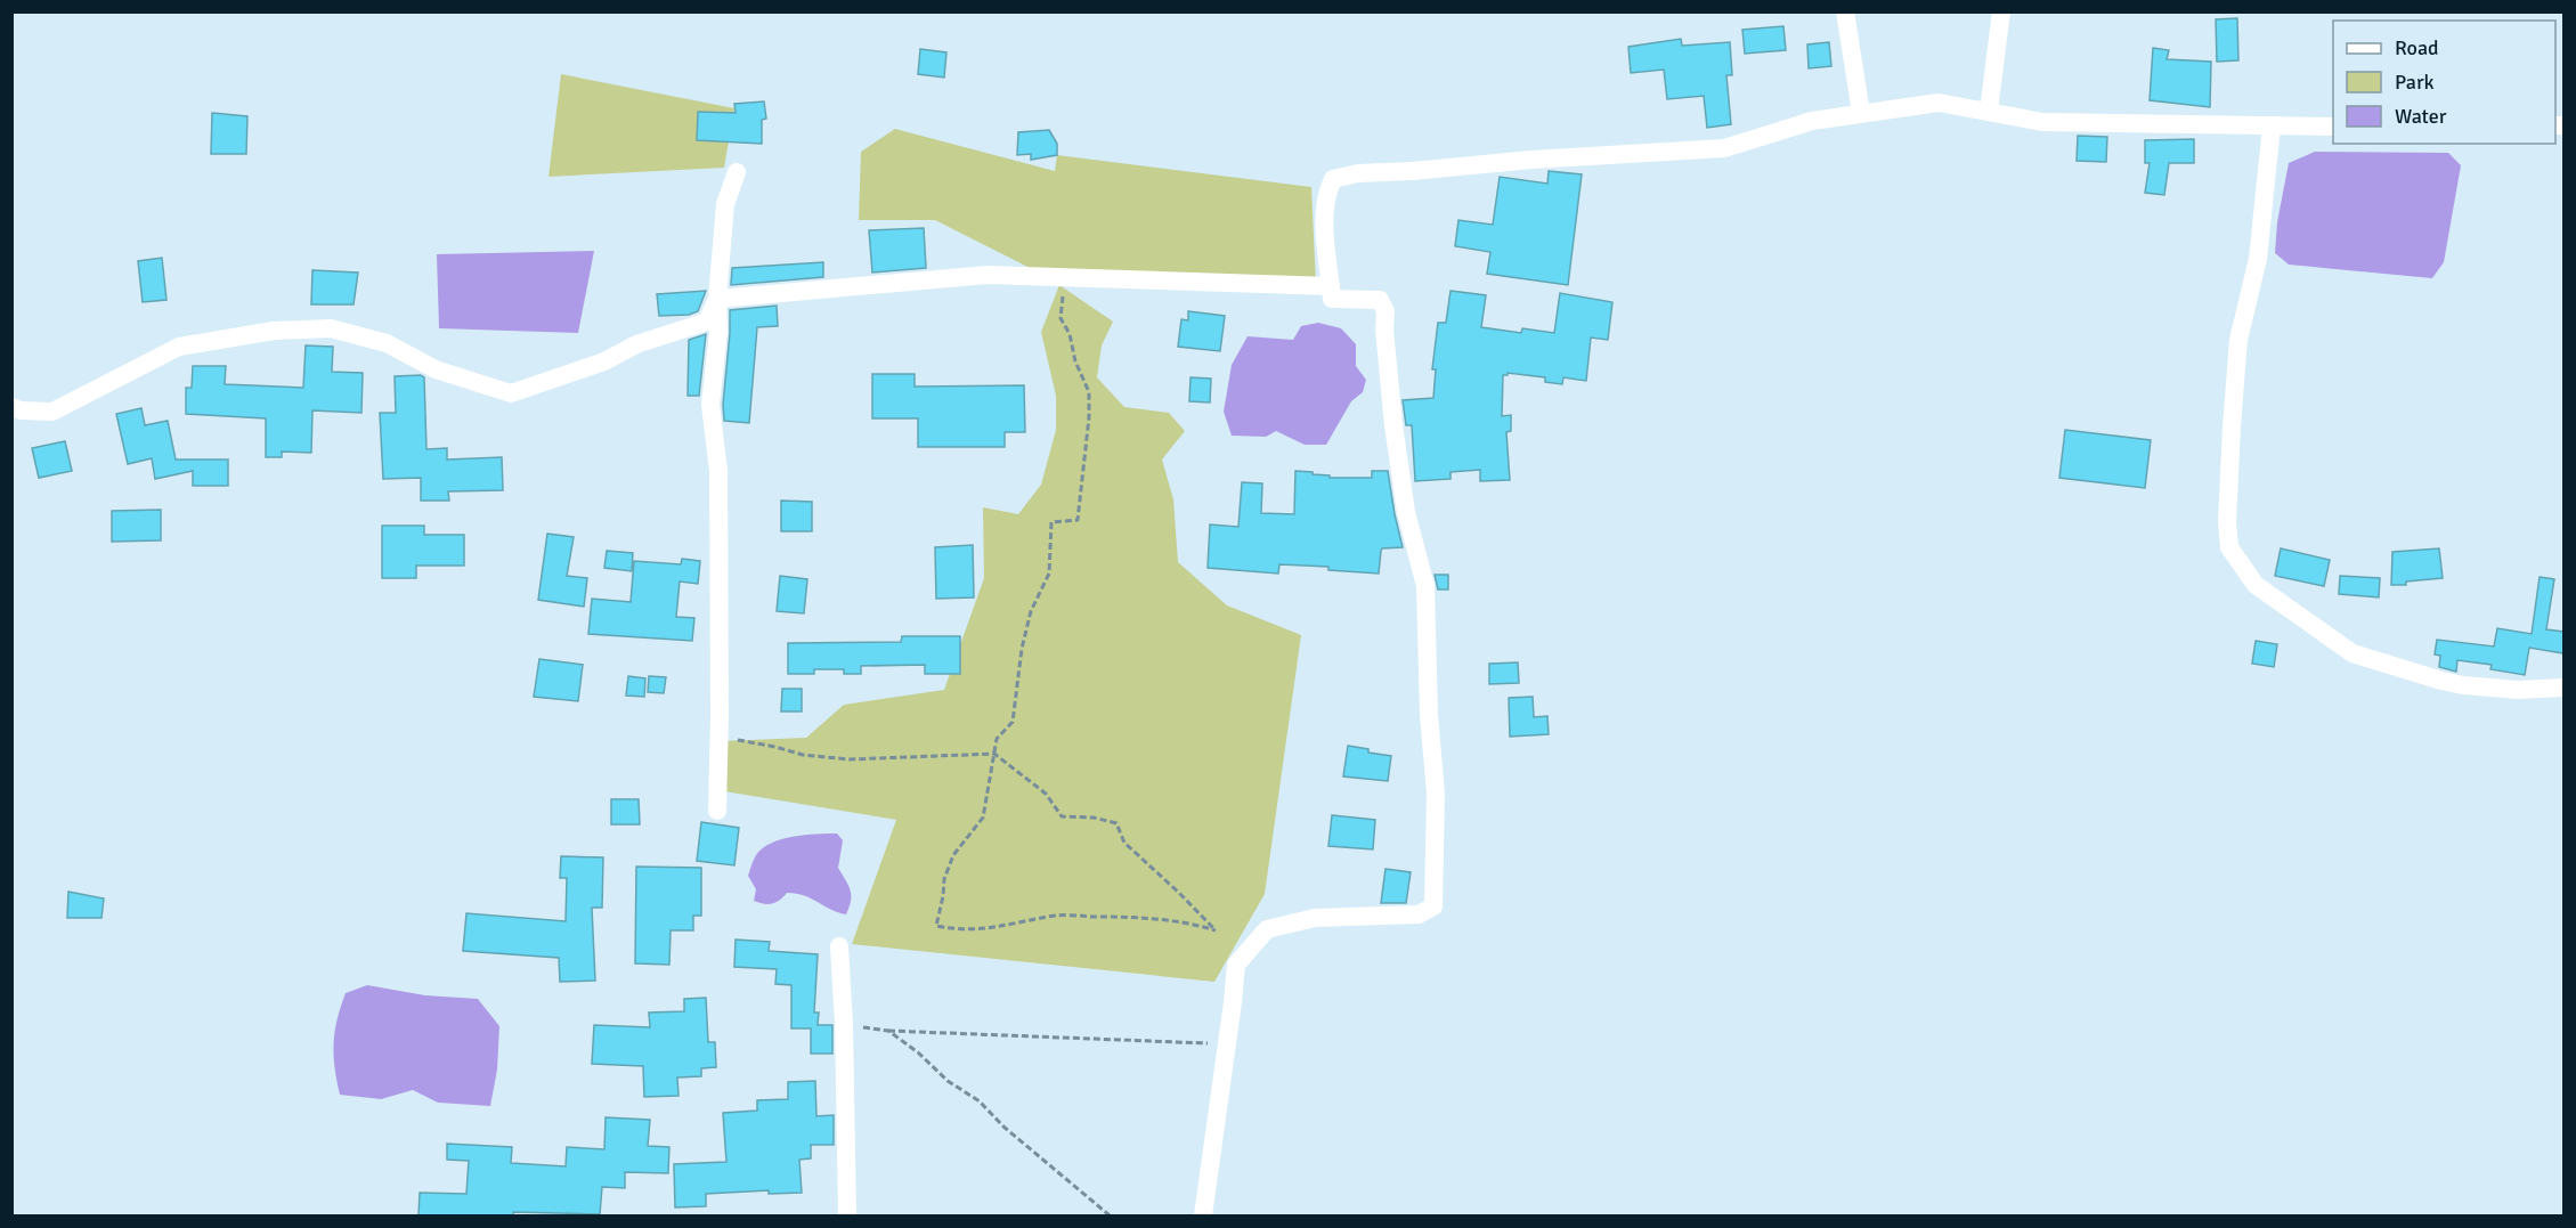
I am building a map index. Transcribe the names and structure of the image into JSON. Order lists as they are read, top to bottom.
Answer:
{
  "legend": ["Road", "Park", "Water"]
}
